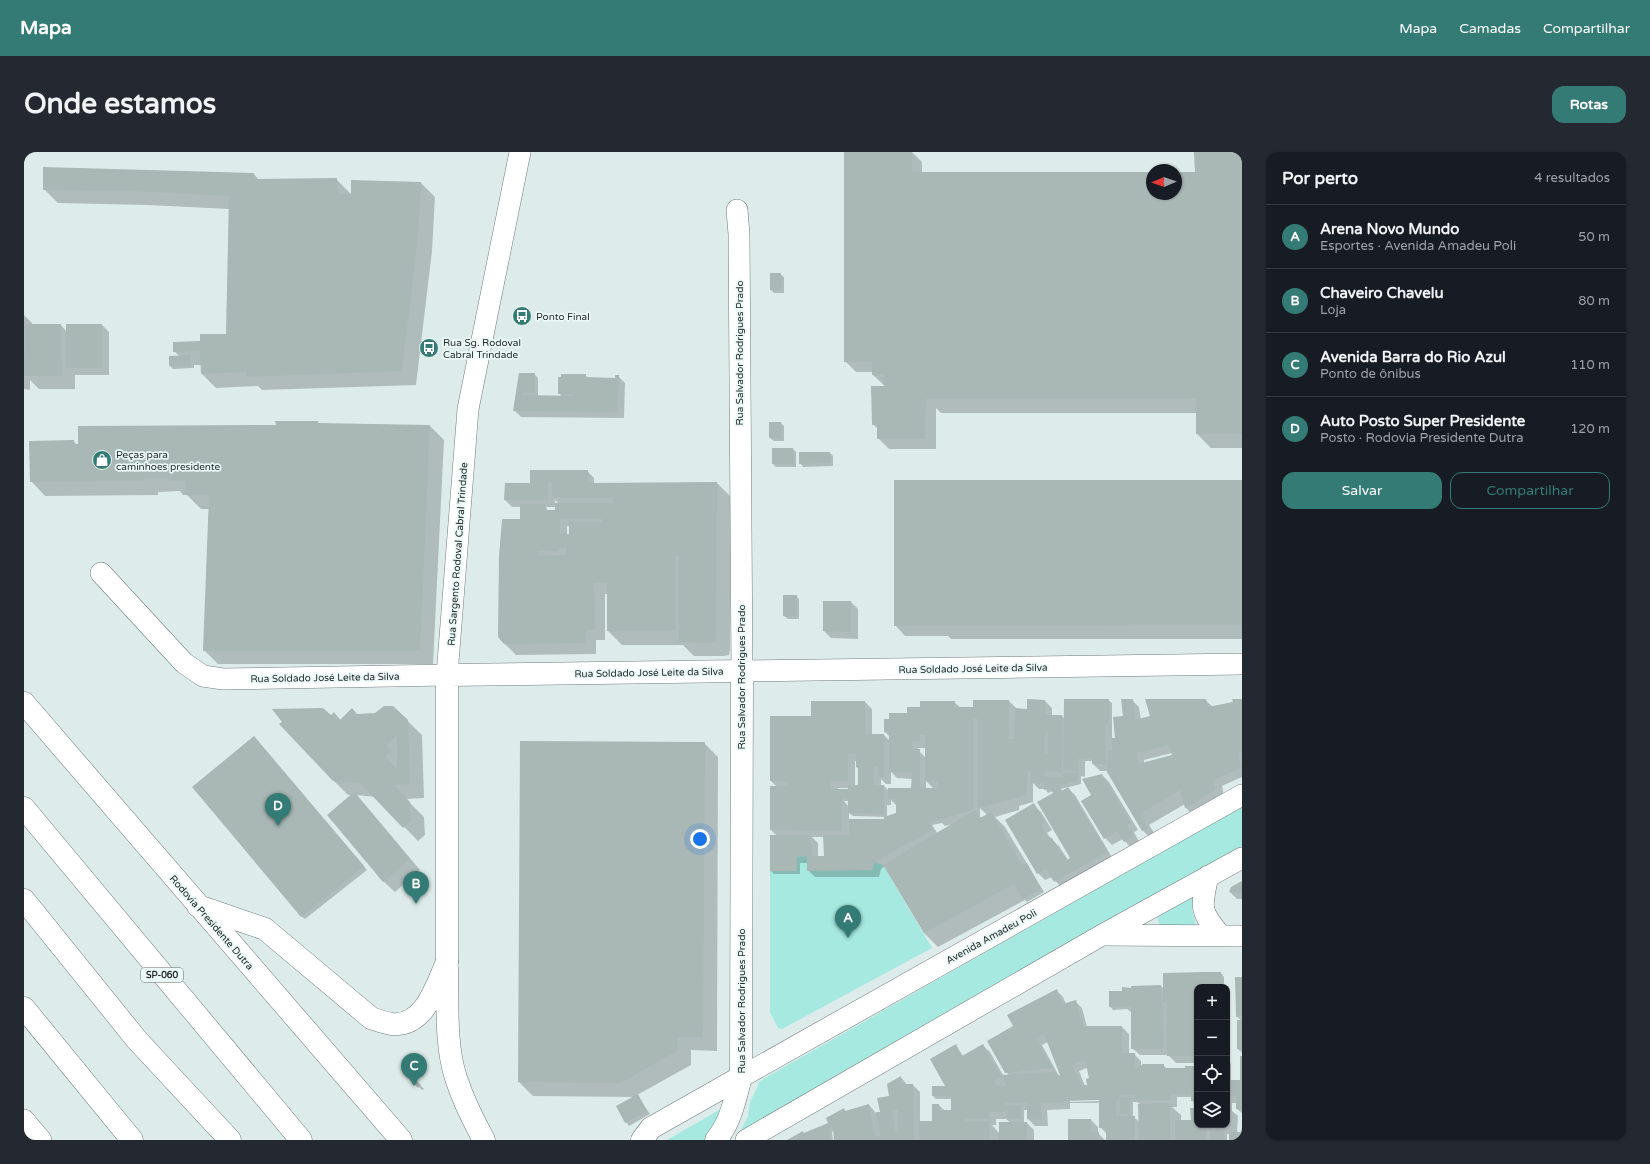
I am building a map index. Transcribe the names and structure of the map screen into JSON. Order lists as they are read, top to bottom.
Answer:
{
  "streets": {
    "main road": [
      "Rua Salvador Rodrigues Prado",
      "Rua Sargento Rodoval Cabral Trindade",
      "Rua Soldado José Leite da Silva",
      "Rodovia Presidente Dutra",
      "SP-060"
    ],
    "street": ["Avenida Amadeu Poli"]
  },
  "crossings": [
    ["Rua Salvador Rodrigues Prado", "Rua Soldado José Leite da Silva"],
    ["Rua Salvador Rodrigues Prado", "Avenida Amadeu Poli"],
    ["Rua Sargento Rodoval Cabral Trindade", "Rua Soldado José Leite da Silva"]
  ],
  "places": {
    "bus stop": ["Ponto Final", "Rua Sg. Rodoval Cabral Trindade"],
    "shop": ["Peças para caminhoes presidente"]
  },
  "north": "left",
  "page": {
    "header": "Mapa",
    "nav": ["Mapa", "Camadas", "Compartilhar"],
    "buttons": [
      "Rotas",
      ["Salvar", "Compartilhar"]
    ],
    "title": "Onde estamos",
    "heading": ["Por perto", "4 resultados"],
    "list": [
      {
        "mark": "A",
        "name": "Arena Novo Mundo",
        "note": "Esportes · Avenida Amadeu Poli",
        "value": "50 m"
      },
      {
        "mark": "B",
        "name": "Chaveiro Chavelu",
        "note": "Loja",
        "value": "80 m"
      },
      {
        "mark": "C",
        "name": "Avenida Barra do Rio Azul",
        "note": "Ponto de ônibus",
        "value": "110 m"
      },
      {
        "mark": "D",
        "name": "Auto Posto Super Presidente",
        "note": "Posto · Rodovia Presidente Dutra",
        "value": "120 m"
      }
    ],
    "pins": [
      "D",
      "B",
      "A",
      "C"
    ],
    "map_buttons": ["+", "−"]
  }
}
